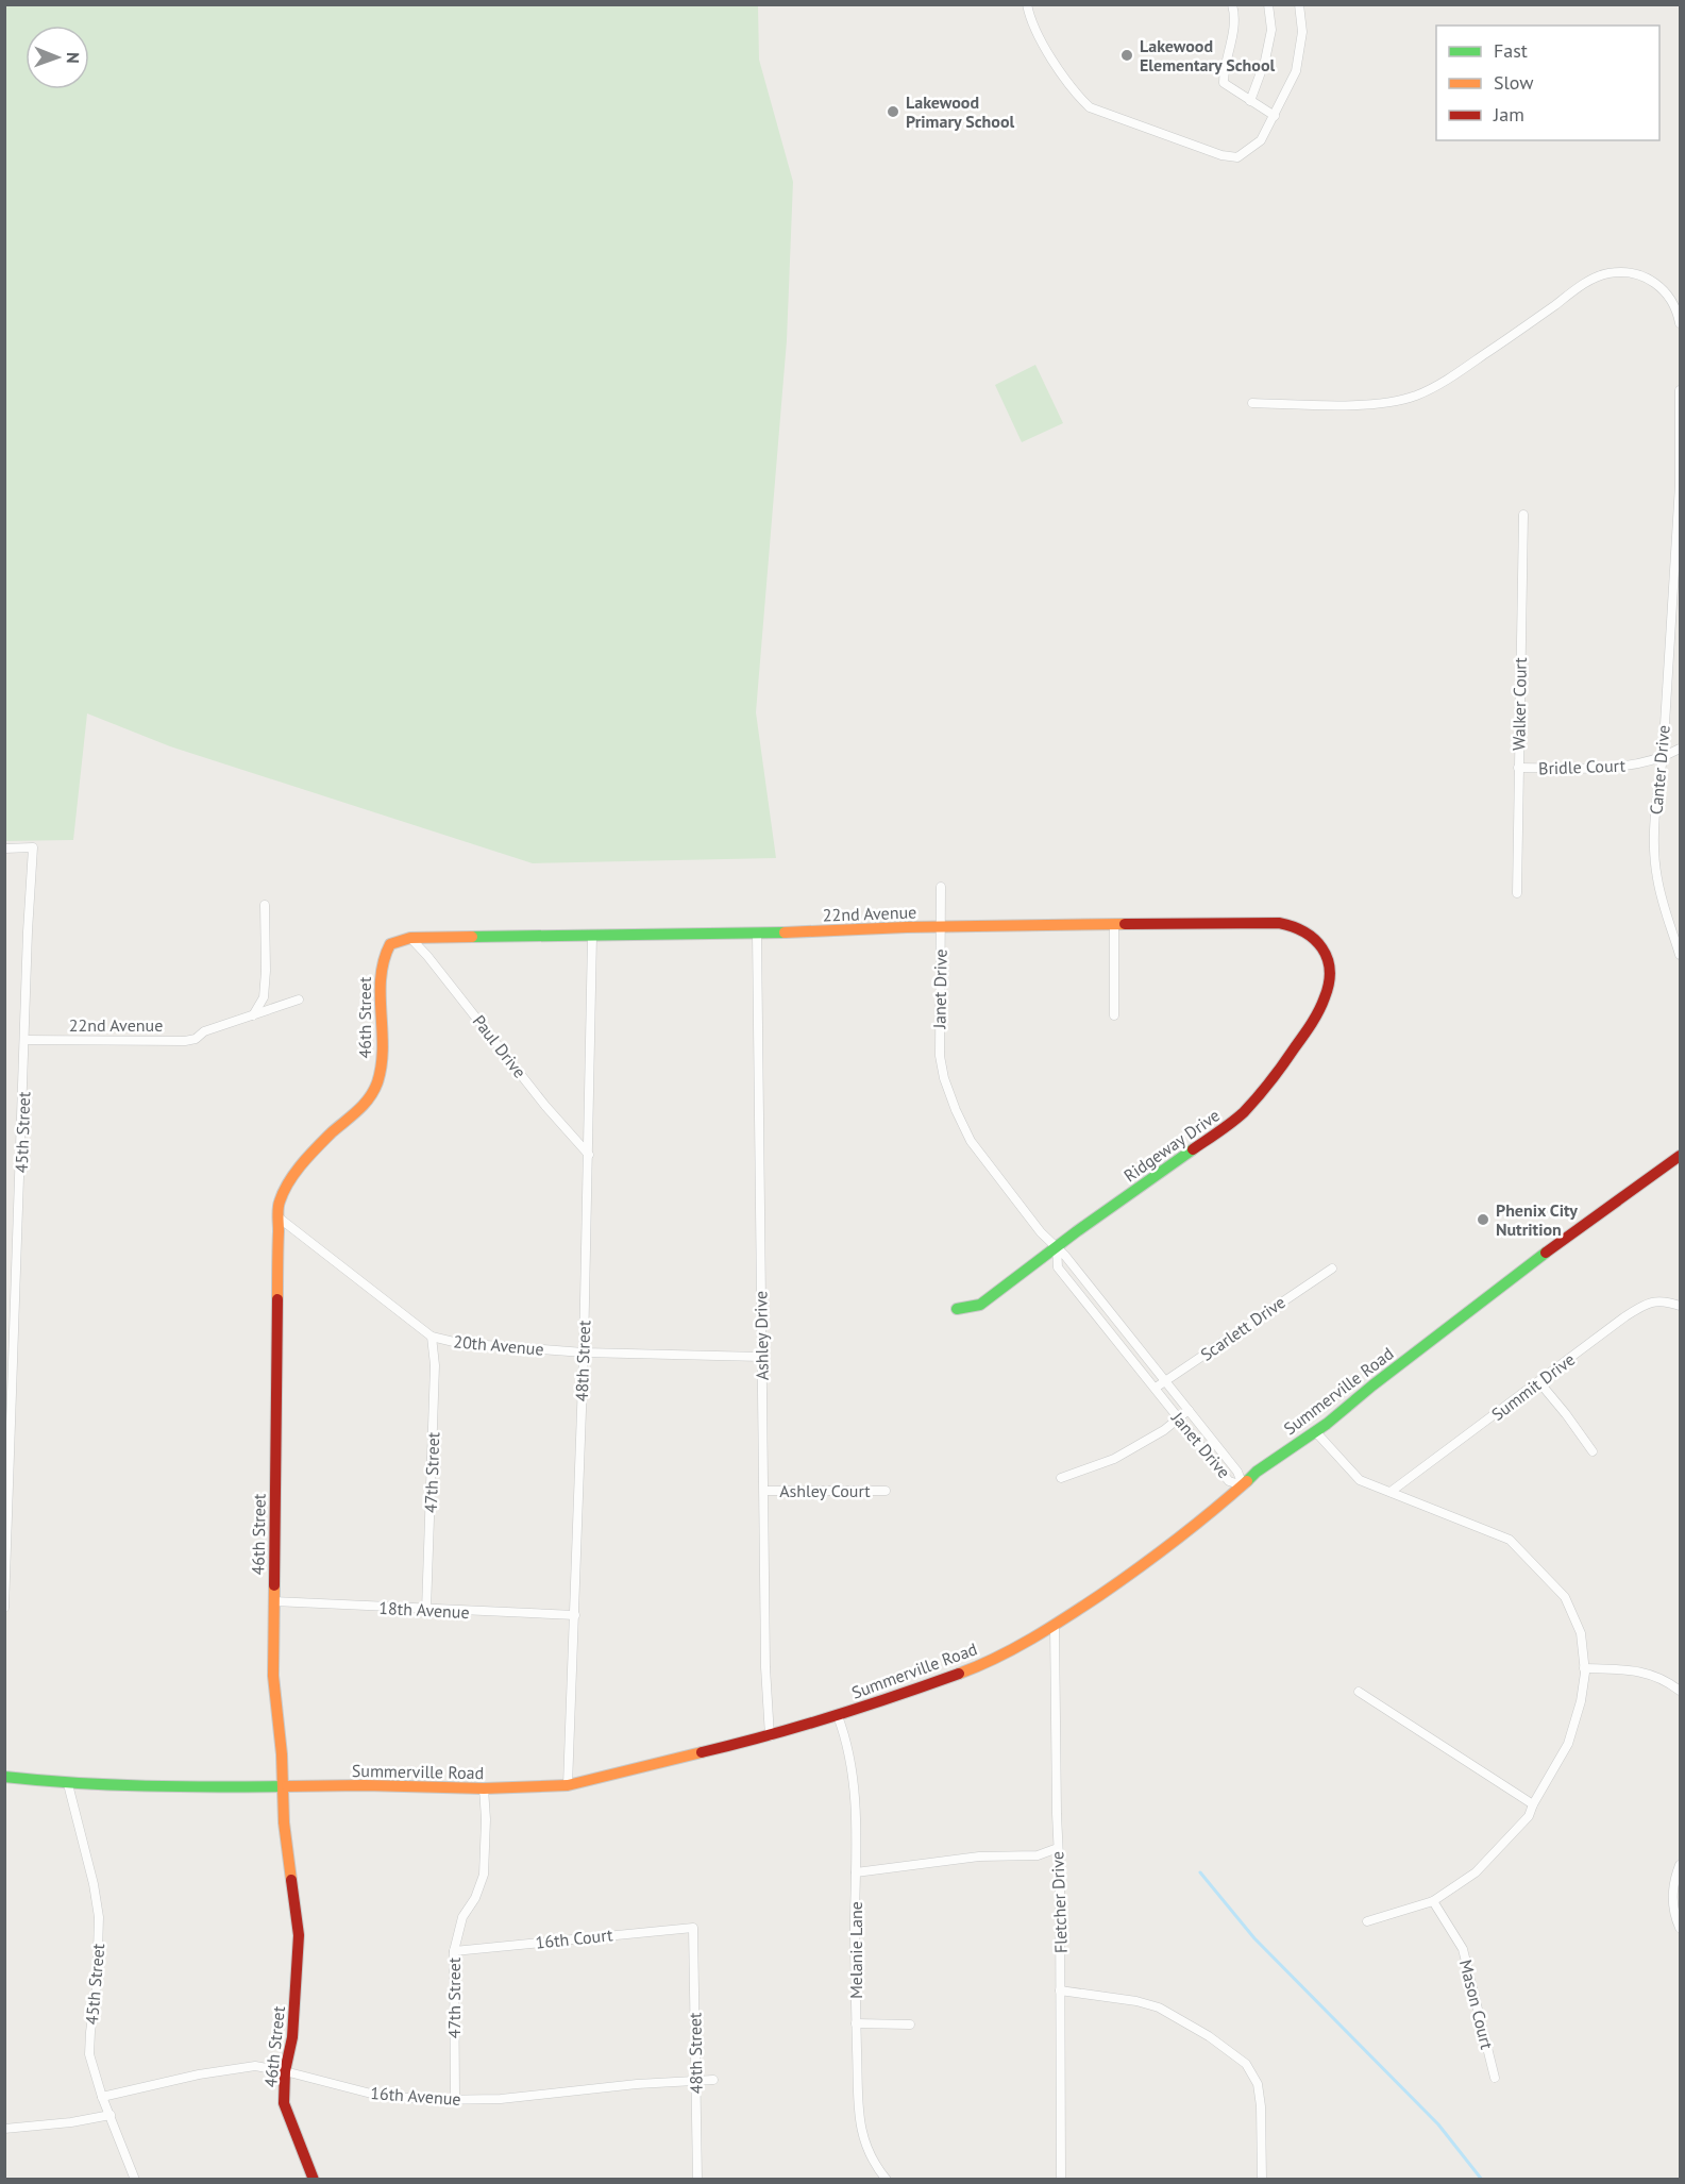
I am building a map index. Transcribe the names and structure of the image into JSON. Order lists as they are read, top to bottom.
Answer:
{
  "streets": {
    "street": [
      "Walker Court",
      "Bridle Court",
      "Canter Drive",
      "22nd Avenue",
      "Janet Drive",
      "46th Street",
      "Paul Drive",
      "45th Street",
      "Ridgeway Drive",
      "Scarlett Drive",
      "Ashley Drive",
      "20th Avenue",
      "48th Street",
      "Summit Drive",
      "Summerville Road",
      "47th Street",
      "Ashley Court",
      "18th Avenue",
      "Fletcher Drive",
      "16th Court",
      "Melanie Lane",
      "Mason Court",
      "16th Avenue"
    ]
  },
  "crossings": [
    ["Walker Court", "Bridle Court"],
    ["Bridle Court", "Canter Drive"],
    ["22nd Avenue", "Janet Drive"],
    ["22nd Avenue", "46th Street"],
    ["22nd Avenue", "Paul Drive"],
    ["22nd Avenue", "45th Street"],
    ["22nd Avenue", "Ridgeway Drive"],
    ["22nd Avenue", "Ashley Drive"],
    ["22nd Avenue", "48th Street"],
    ["Janet Drive", "Ridgeway Drive"],
    ["Janet Drive", "Scarlett Drive"],
    ["Janet Drive", "Summerville Road"],
    ["46th Street", "Paul Drive"],
    ["46th Street", "20th Avenue"],
    ["46th Street", "Summerville Road"],
    ["46th Street", "18th Avenue"],
    ["46th Street", "16th Avenue"],
    ["Paul Drive", "48th Street"],
    ["45th Street", "Summerville Road"],
    ["45th Street", "16th Avenue"],
    ["Ashley Drive", "20th Avenue"],
    ["Ashley Drive", "Summerville Road"],
    ["Ashley Drive", "Ashley Court"],
    ["20th Avenue", "48th Street"],
    ["20th Avenue", "47th Street"],
    ["48th Street", "Summerville Road"],
    ["48th Street", "18th Avenue"],
    ["48th Street", "16th Court"],
    ["48th Street", "16th Avenue"],
    ["Summerville Road", "47th Street"],
    ["Summerville Road", "Fletcher Drive"],
    ["Summerville Road", "Melanie Lane"],
    ["47th Street", "18th Avenue"],
    ["47th Street", "16th Court"],
    ["47th Street", "16th Avenue"]
  ],
  "places": ["Lakewood Elementary School", "Lakewood Primary School", "Phenix City Nutrition"],
  "legend": ["Fast", "Slow", "Jam"],
  "north": "right"
}
